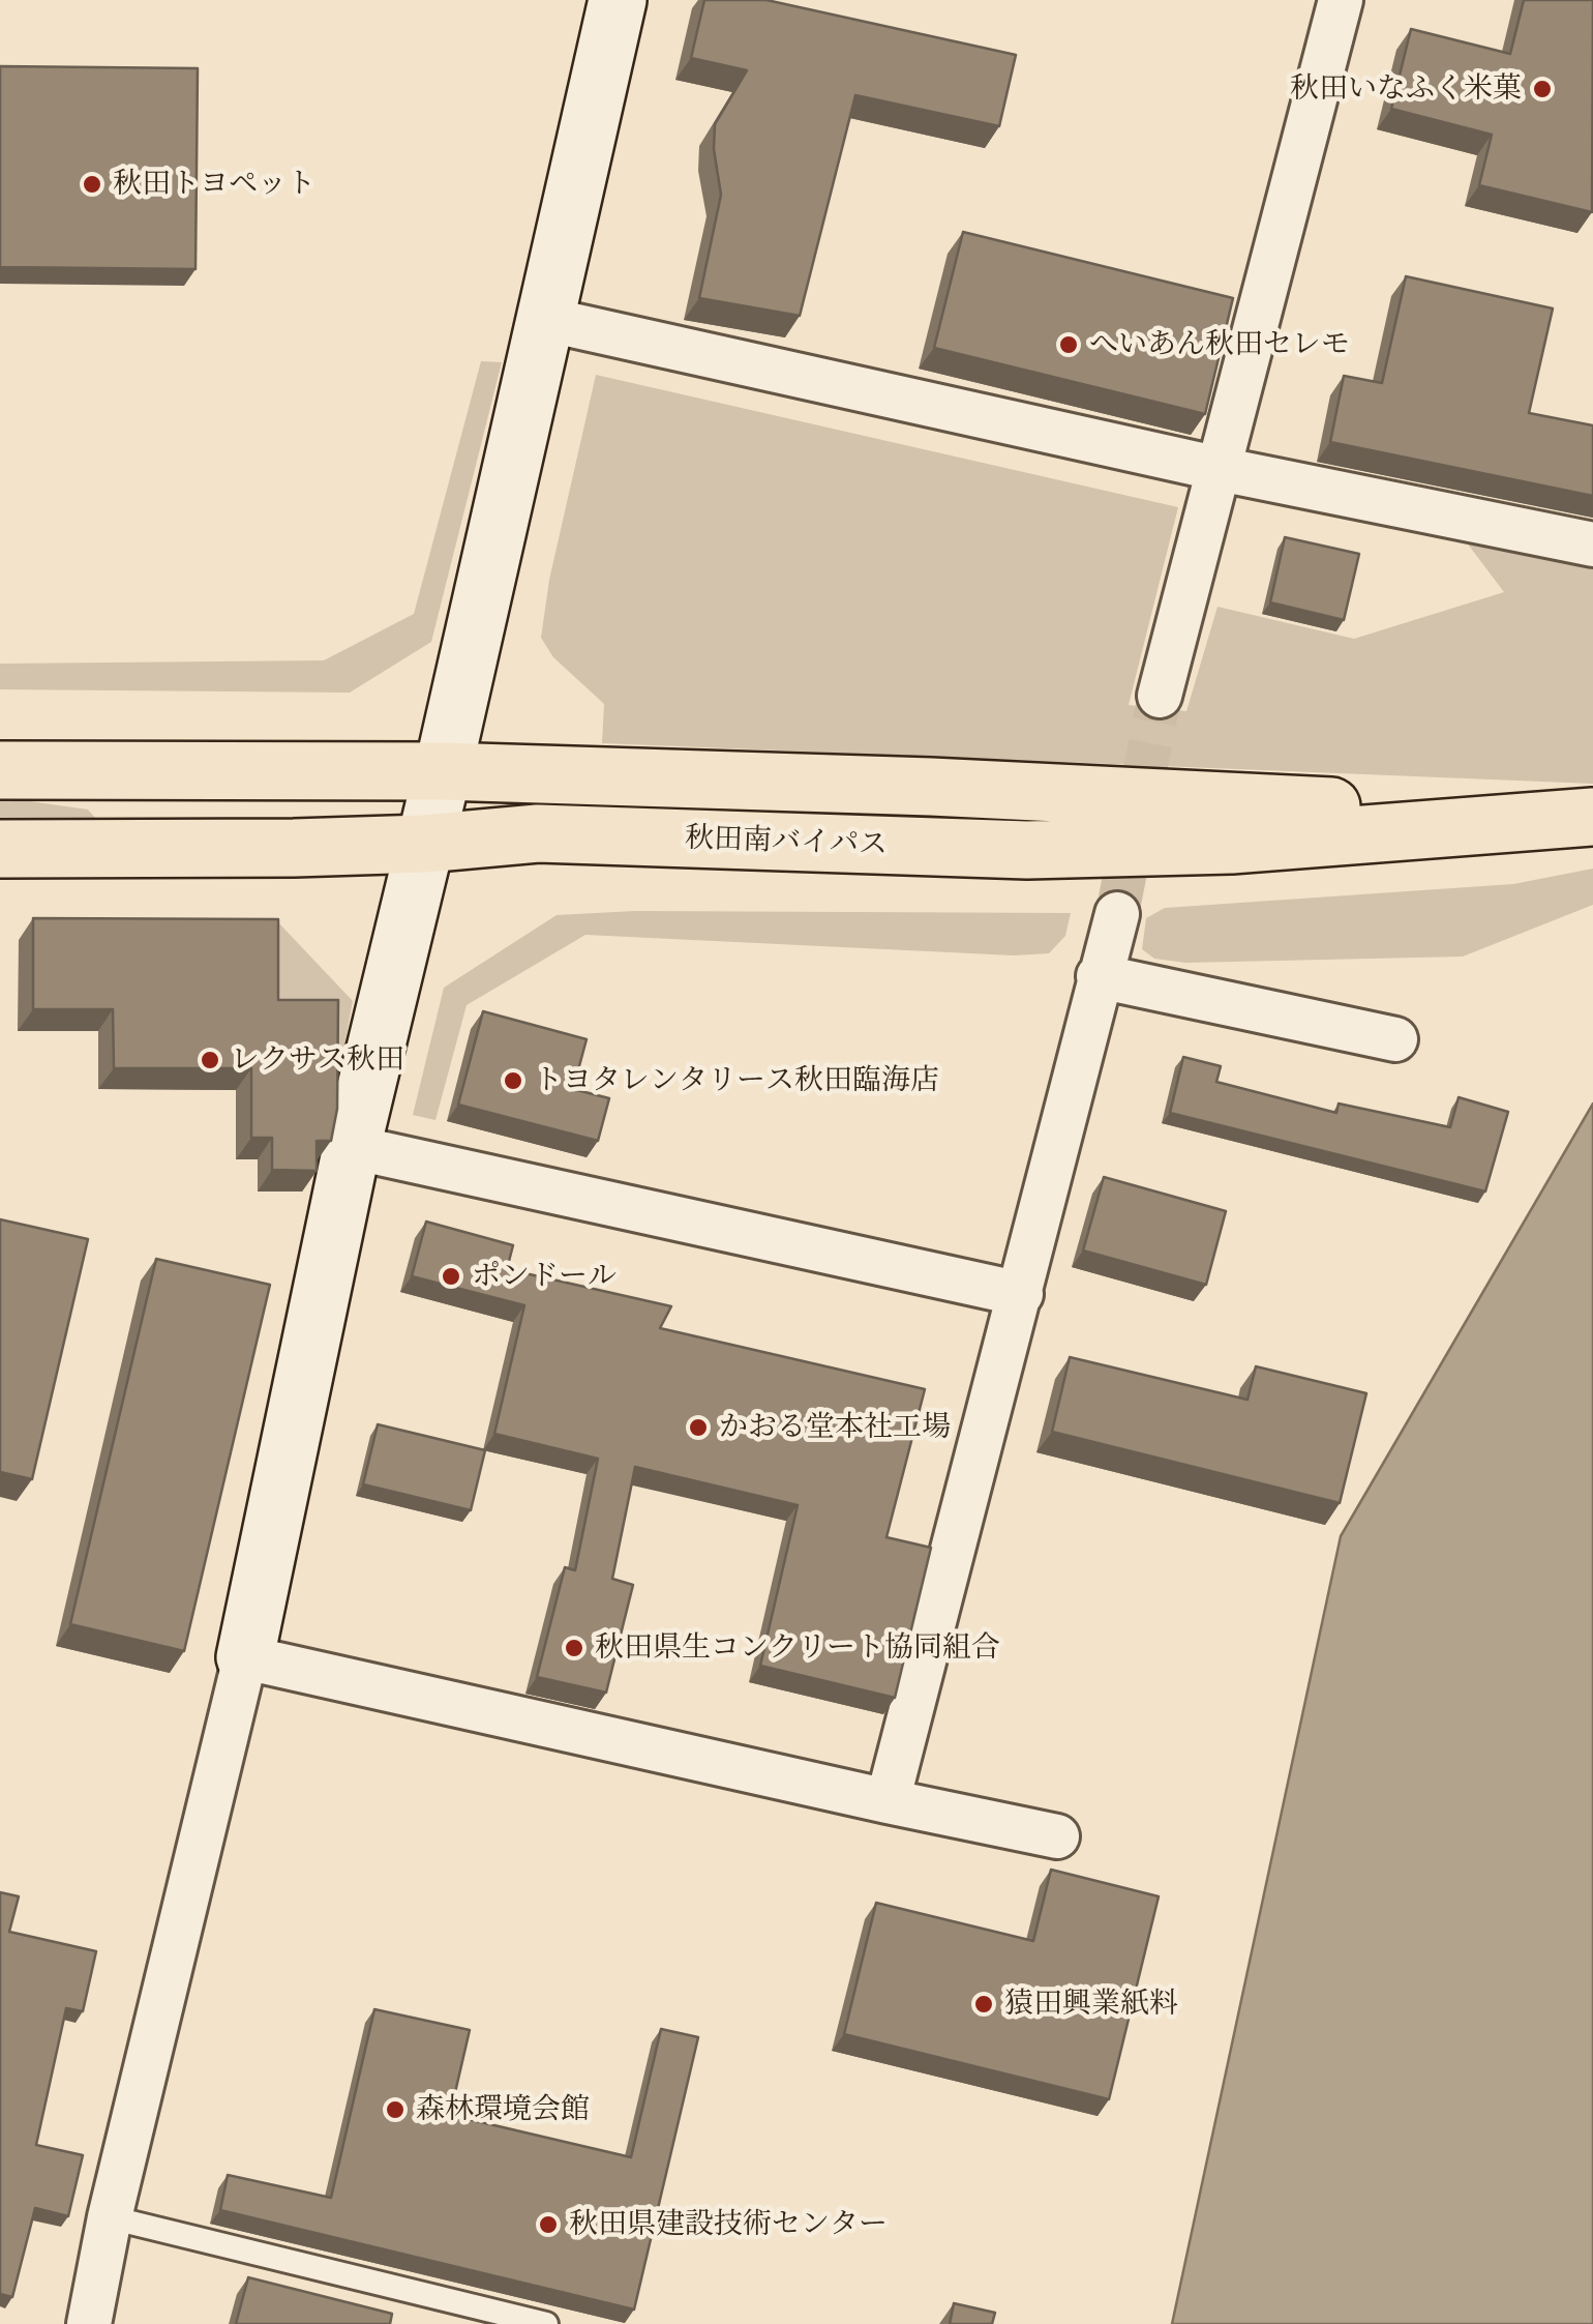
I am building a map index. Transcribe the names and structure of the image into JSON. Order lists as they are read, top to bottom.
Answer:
{
  "streets": {
    "highway": ["秋田南バイパス"]
  },
  "places": [
    "秋田いなふく米菓",
    "秋田トヨペット",
    "へいあん秋田セレモ",
    "レクサス秋田",
    "トヨタレンタリース秋田臨海店",
    "ポンドール",
    "かおる堂本社工場",
    "秋田県生コンクリート協同組合",
    "猿田興業紙料",
    "森林環境会館",
    "秋田県建設技術センター"
  ]
}
